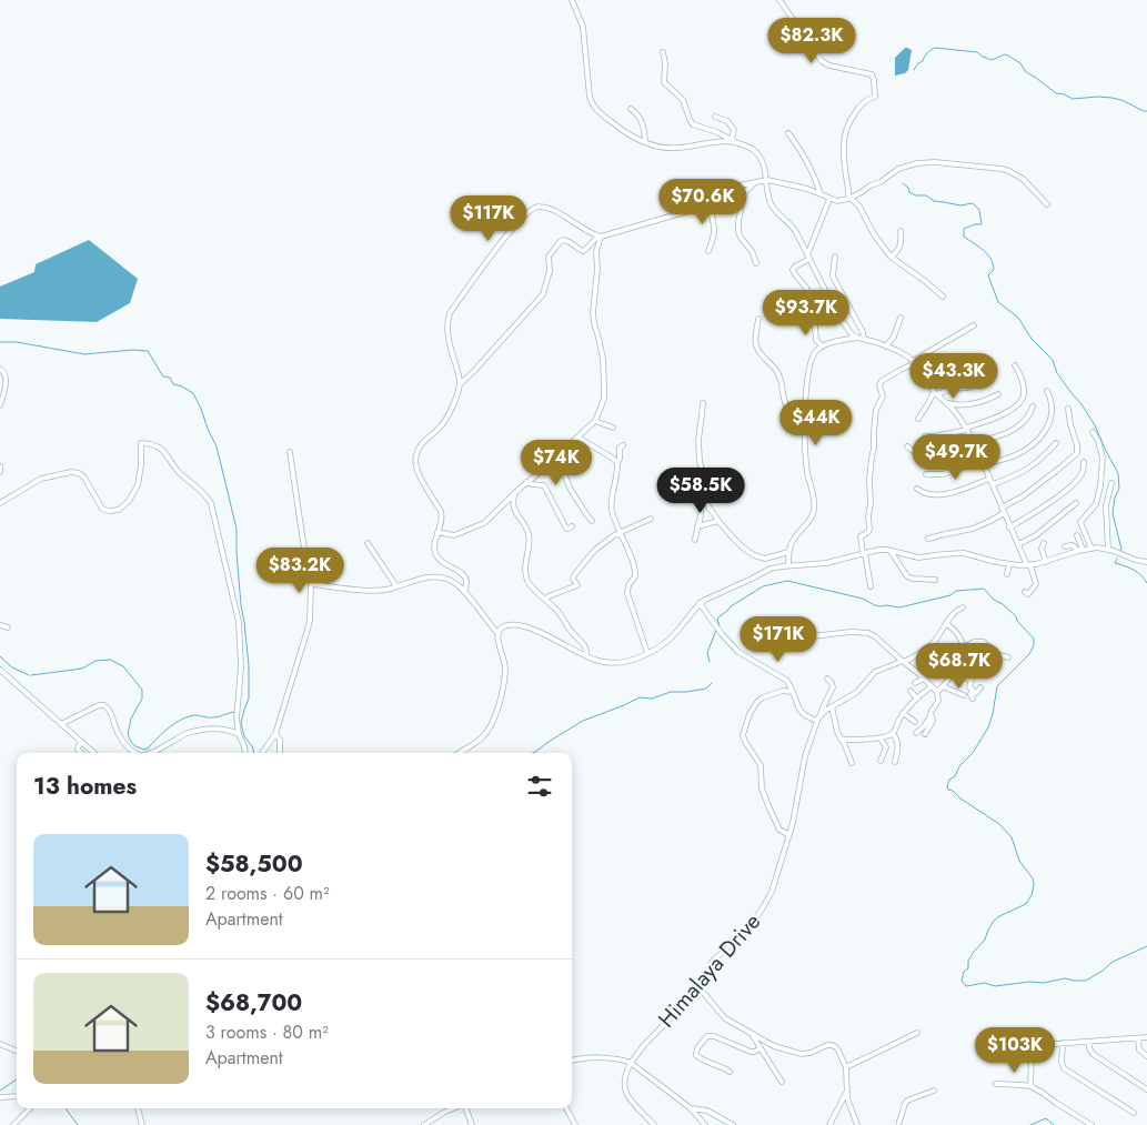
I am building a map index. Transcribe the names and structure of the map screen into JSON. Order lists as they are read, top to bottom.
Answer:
{
  "streets": {
    "street": ["Himalaya Drive"]
  },
  "page": {
    "price": [
      "$82.3K",
      "$70.6K",
      "$117K",
      "$93.7K",
      "$43.3K",
      "$44K",
      "$49.7K",
      "$74K",
      "$58.5K",
      "$83.2K",
      "$171K",
      "$68.7K",
      "$103K"
    ],
    "heading": "13 homes",
    "list": [
      {
        "name": "$58,500",
        "note": "2 rooms · 60 m² · Apartment"
      },
      {
        "name": "$68,700",
        "note": "3 rooms · 80 m² · Apartment"
      }
    ]
  }
}
